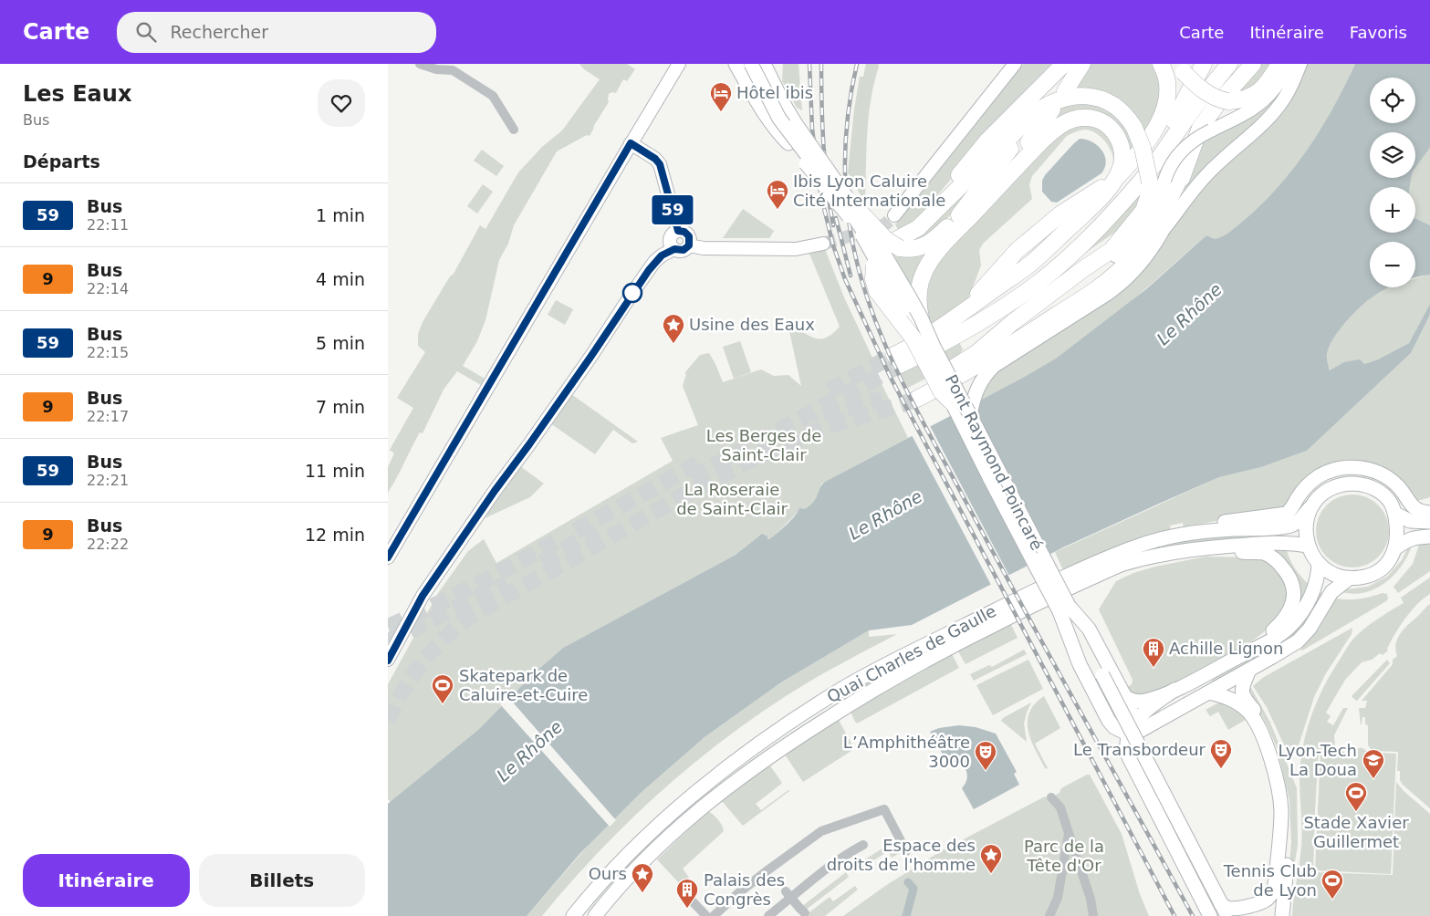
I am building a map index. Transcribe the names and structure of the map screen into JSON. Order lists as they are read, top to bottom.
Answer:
{
  "streets": {
    "main road": ["Pont Raymond Poincaré", "Quai Charles de Gaulle"]
  },
  "water": ["Le Rhône"],
  "parks": ["Les Berges de Saint-Clair", "La Roseraie de Saint-Clair", "Parc de la Tête d'Or"],
  "places": {
    "hotel": ["Hôtel ibis", "Ibis Lyon Caluire Cité Internationale"],
    "place": ["Usine des Eaux", "Espace des droits de l'homme", "Ours"],
    "building": ["Achille Lignon", "Palais des Congrès"],
    "sports": ["Skatepark de Caluire-et-Cuire", "Stade Xavier Guillermet", "Tennis Club de Lyon"],
    "theatre": ["Le Transbordeur", "L’Amphithéâtre 3000"],
    "school or university": ["Lyon-Tech La Doua"]
  },
  "lines": ["bus line 59"],
  "page": {
    "header": "Carte",
    "search": "Rechercher",
    "nav": ["Carte", "Itinéraire", "Favoris"],
    "heading": [
      ["Les Eaux", "Bus"],
      "Départs"
    ],
    "on_map": "59",
    "map_buttons": ["+", "−"],
    "list": [
      {
        "mark": "59",
        "name": "Bus",
        "note": "22:11",
        "value": "1 min"
      },
      {
        "mark": "9",
        "name": "Bus",
        "note": "22:14",
        "value": "4 min"
      },
      {
        "mark": "59",
        "name": "Bus",
        "note": "22:15",
        "value": "5 min"
      },
      {
        "mark": "9",
        "name": "Bus",
        "note": "22:17",
        "value": "7 min"
      },
      {
        "mark": "59",
        "name": "Bus",
        "note": "22:21",
        "value": "11 min"
      },
      {
        "mark": "9",
        "name": "Bus",
        "note": "22:22",
        "value": "12 min"
      }
    ],
    "buttons": ["Itinéraire", "Billets"]
  }
}
